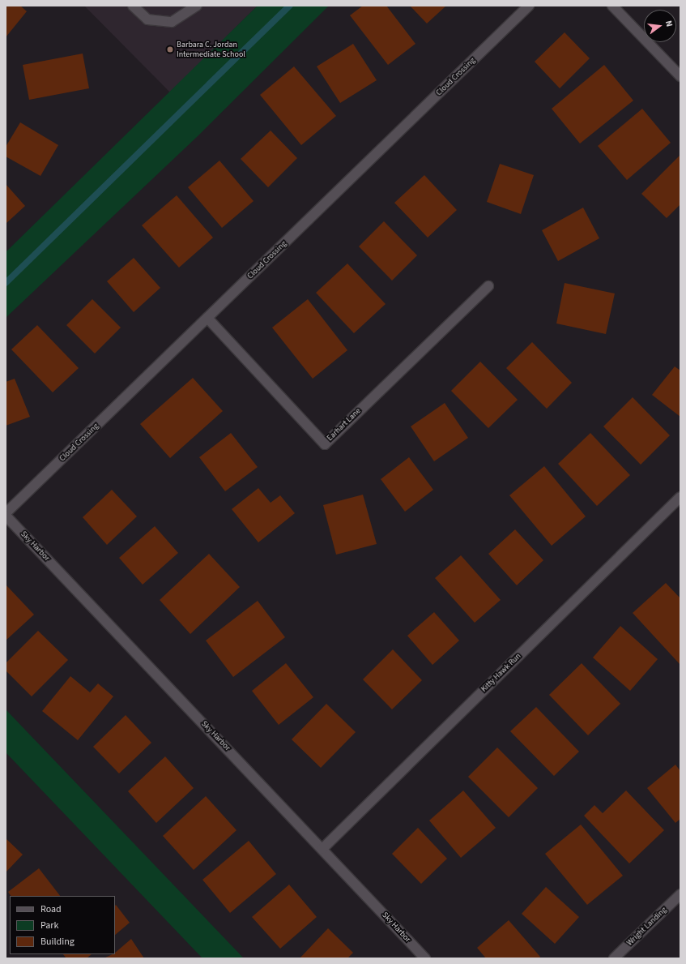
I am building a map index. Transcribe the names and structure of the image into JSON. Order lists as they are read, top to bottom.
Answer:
{
  "streets": {
    "street": [
      "Cloud Crossing",
      "Earhart Lane",
      "Sky Harbor",
      "Kitty Hawk Run",
      "Wright Landing"
    ]
  },
  "crossings": [
    ["Cloud Crossing", "Earhart Lane"],
    ["Cloud Crossing", "Sky Harbor"],
    ["Sky Harbor", "Kitty Hawk Run"]
  ],
  "places": ["Barbara C. Jordan Intermediate School"],
  "legend": ["Road", "Park", "Building"],
  "north": "right"
}
